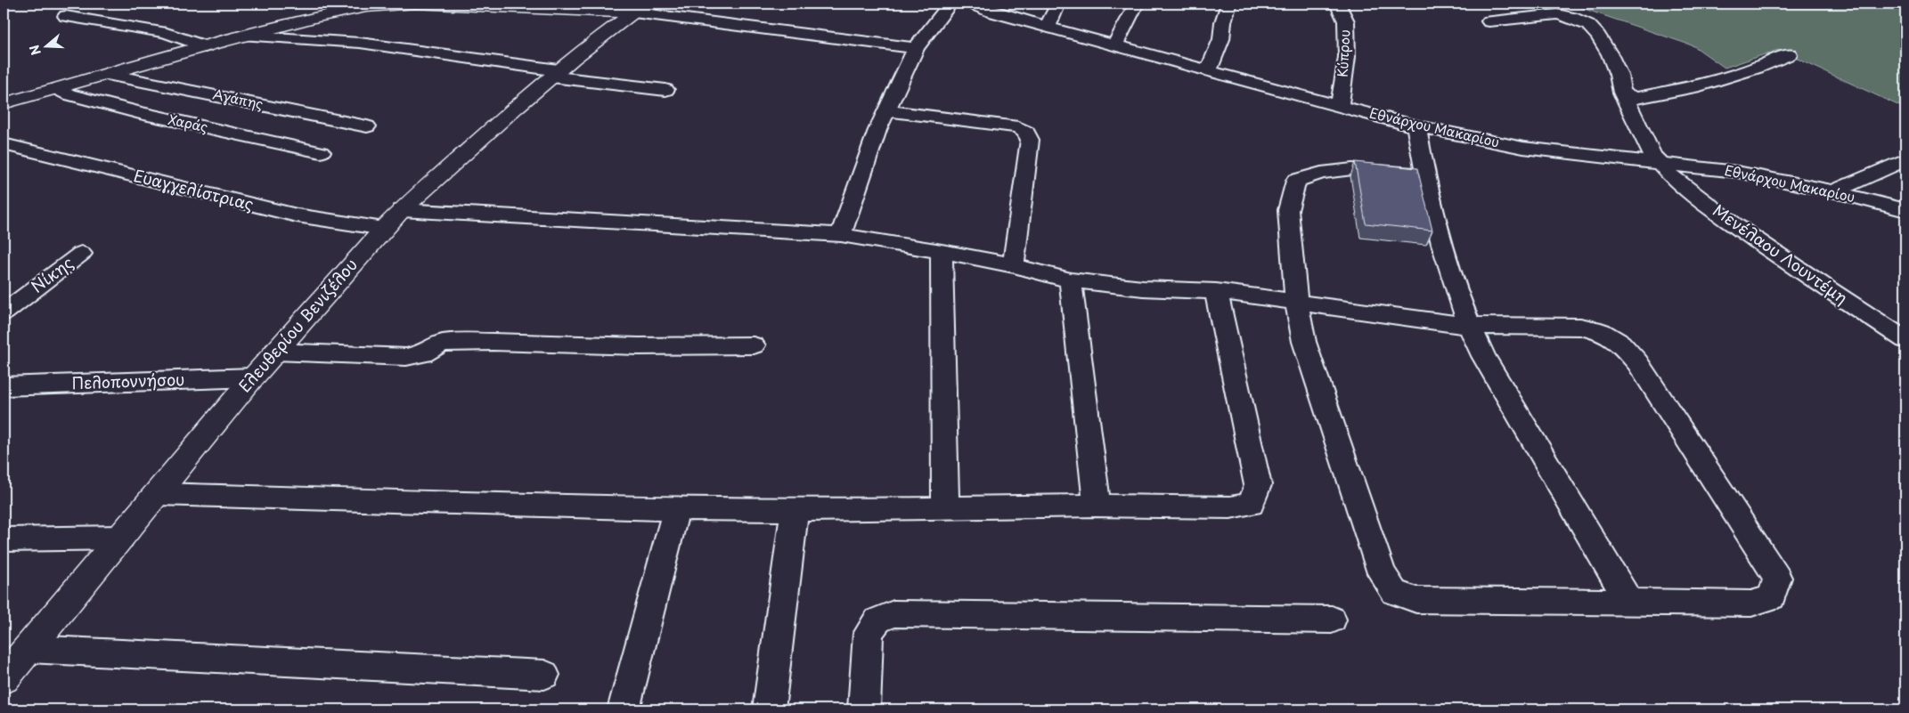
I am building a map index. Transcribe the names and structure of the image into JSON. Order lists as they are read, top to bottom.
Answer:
{
  "streets": {
    "street": [
      "Κύπρου",
      "Αγάπης",
      "Χαράς",
      "Εθνάρχου Μακαρίου",
      "Ευαγγελίστριας",
      "Μενέλαου Λουντέμη",
      "Νίκης",
      "Ελευθερίου Βενιζέλου",
      "Πελοποννήσου"
    ]
  },
  "crossings": [
    ["Κύπρου", "Εθνάρχου Μακαρίου"],
    ["Εθνάρχου Μακαρίου", "Μενέλαου Λουντέμη"],
    ["Ευαγγελίστριας", "Ελευθερίου Βενιζέλου"],
    ["Ελευθερίου Βενιζέλου", "Πελοποννήσου"]
  ],
  "north": "left"
}
